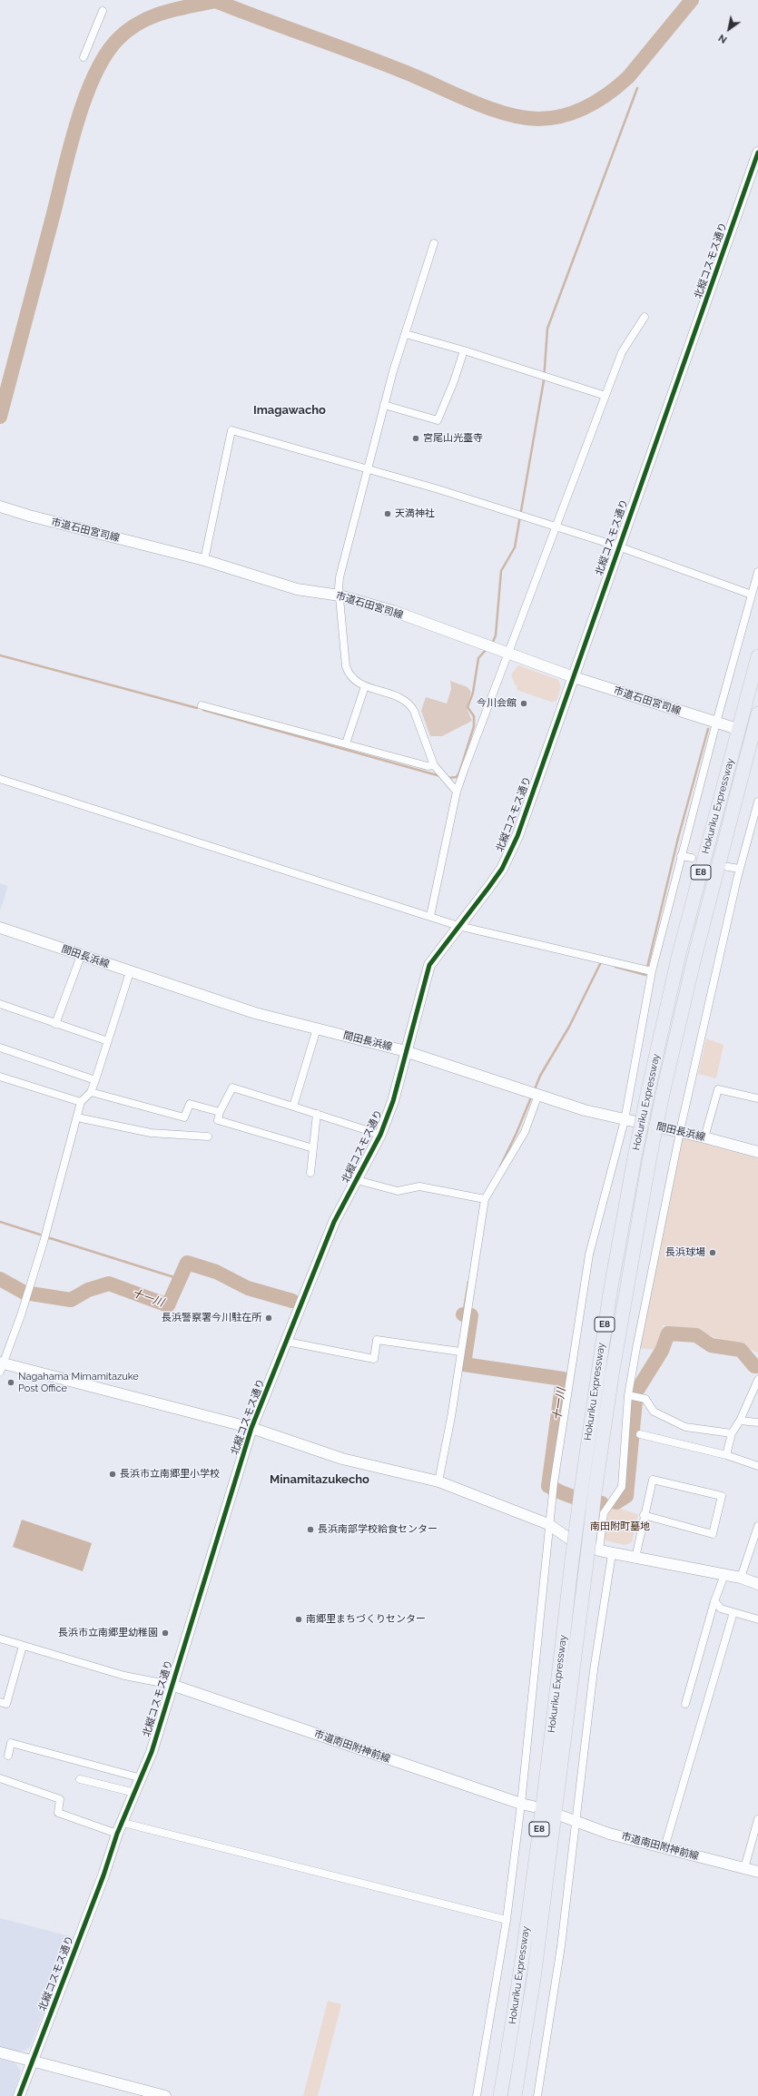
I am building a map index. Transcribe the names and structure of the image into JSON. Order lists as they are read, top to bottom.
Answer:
{
  "streets": {
    "highway": ["Hokuriku Expressway", "E8"],
    "street": [
      "北縦コスモス通り",
      "市道石田宮司線",
      "間田長浜線",
      "市道南田附神前線"
    ]
  },
  "crossings": [
    ["北縦コスモス通り", "市道石田宮司線"],
    ["北縦コスモス通り", "間田長浜線"],
    ["北縦コスモス通り", "市道南田附神前線"]
  ],
  "districts": ["Imagawacho", "Minamitazukecho"],
  "water": ["十一川"],
  "parks": ["南田附町墓地"],
  "places": [
    "宮尾山光臺寺",
    "天満神社",
    "今川会館",
    "長浜球場",
    "長浜警察署今川駐在所",
    "Nagahama Mimamitazuke Post Office",
    "長浜市立南郷里小学校",
    "長浜南部学校給食センター",
    "南郷里まちづくりセンター",
    "長浜市立南郷里幼稚園"
  ],
  "north": "bottom left"
}
